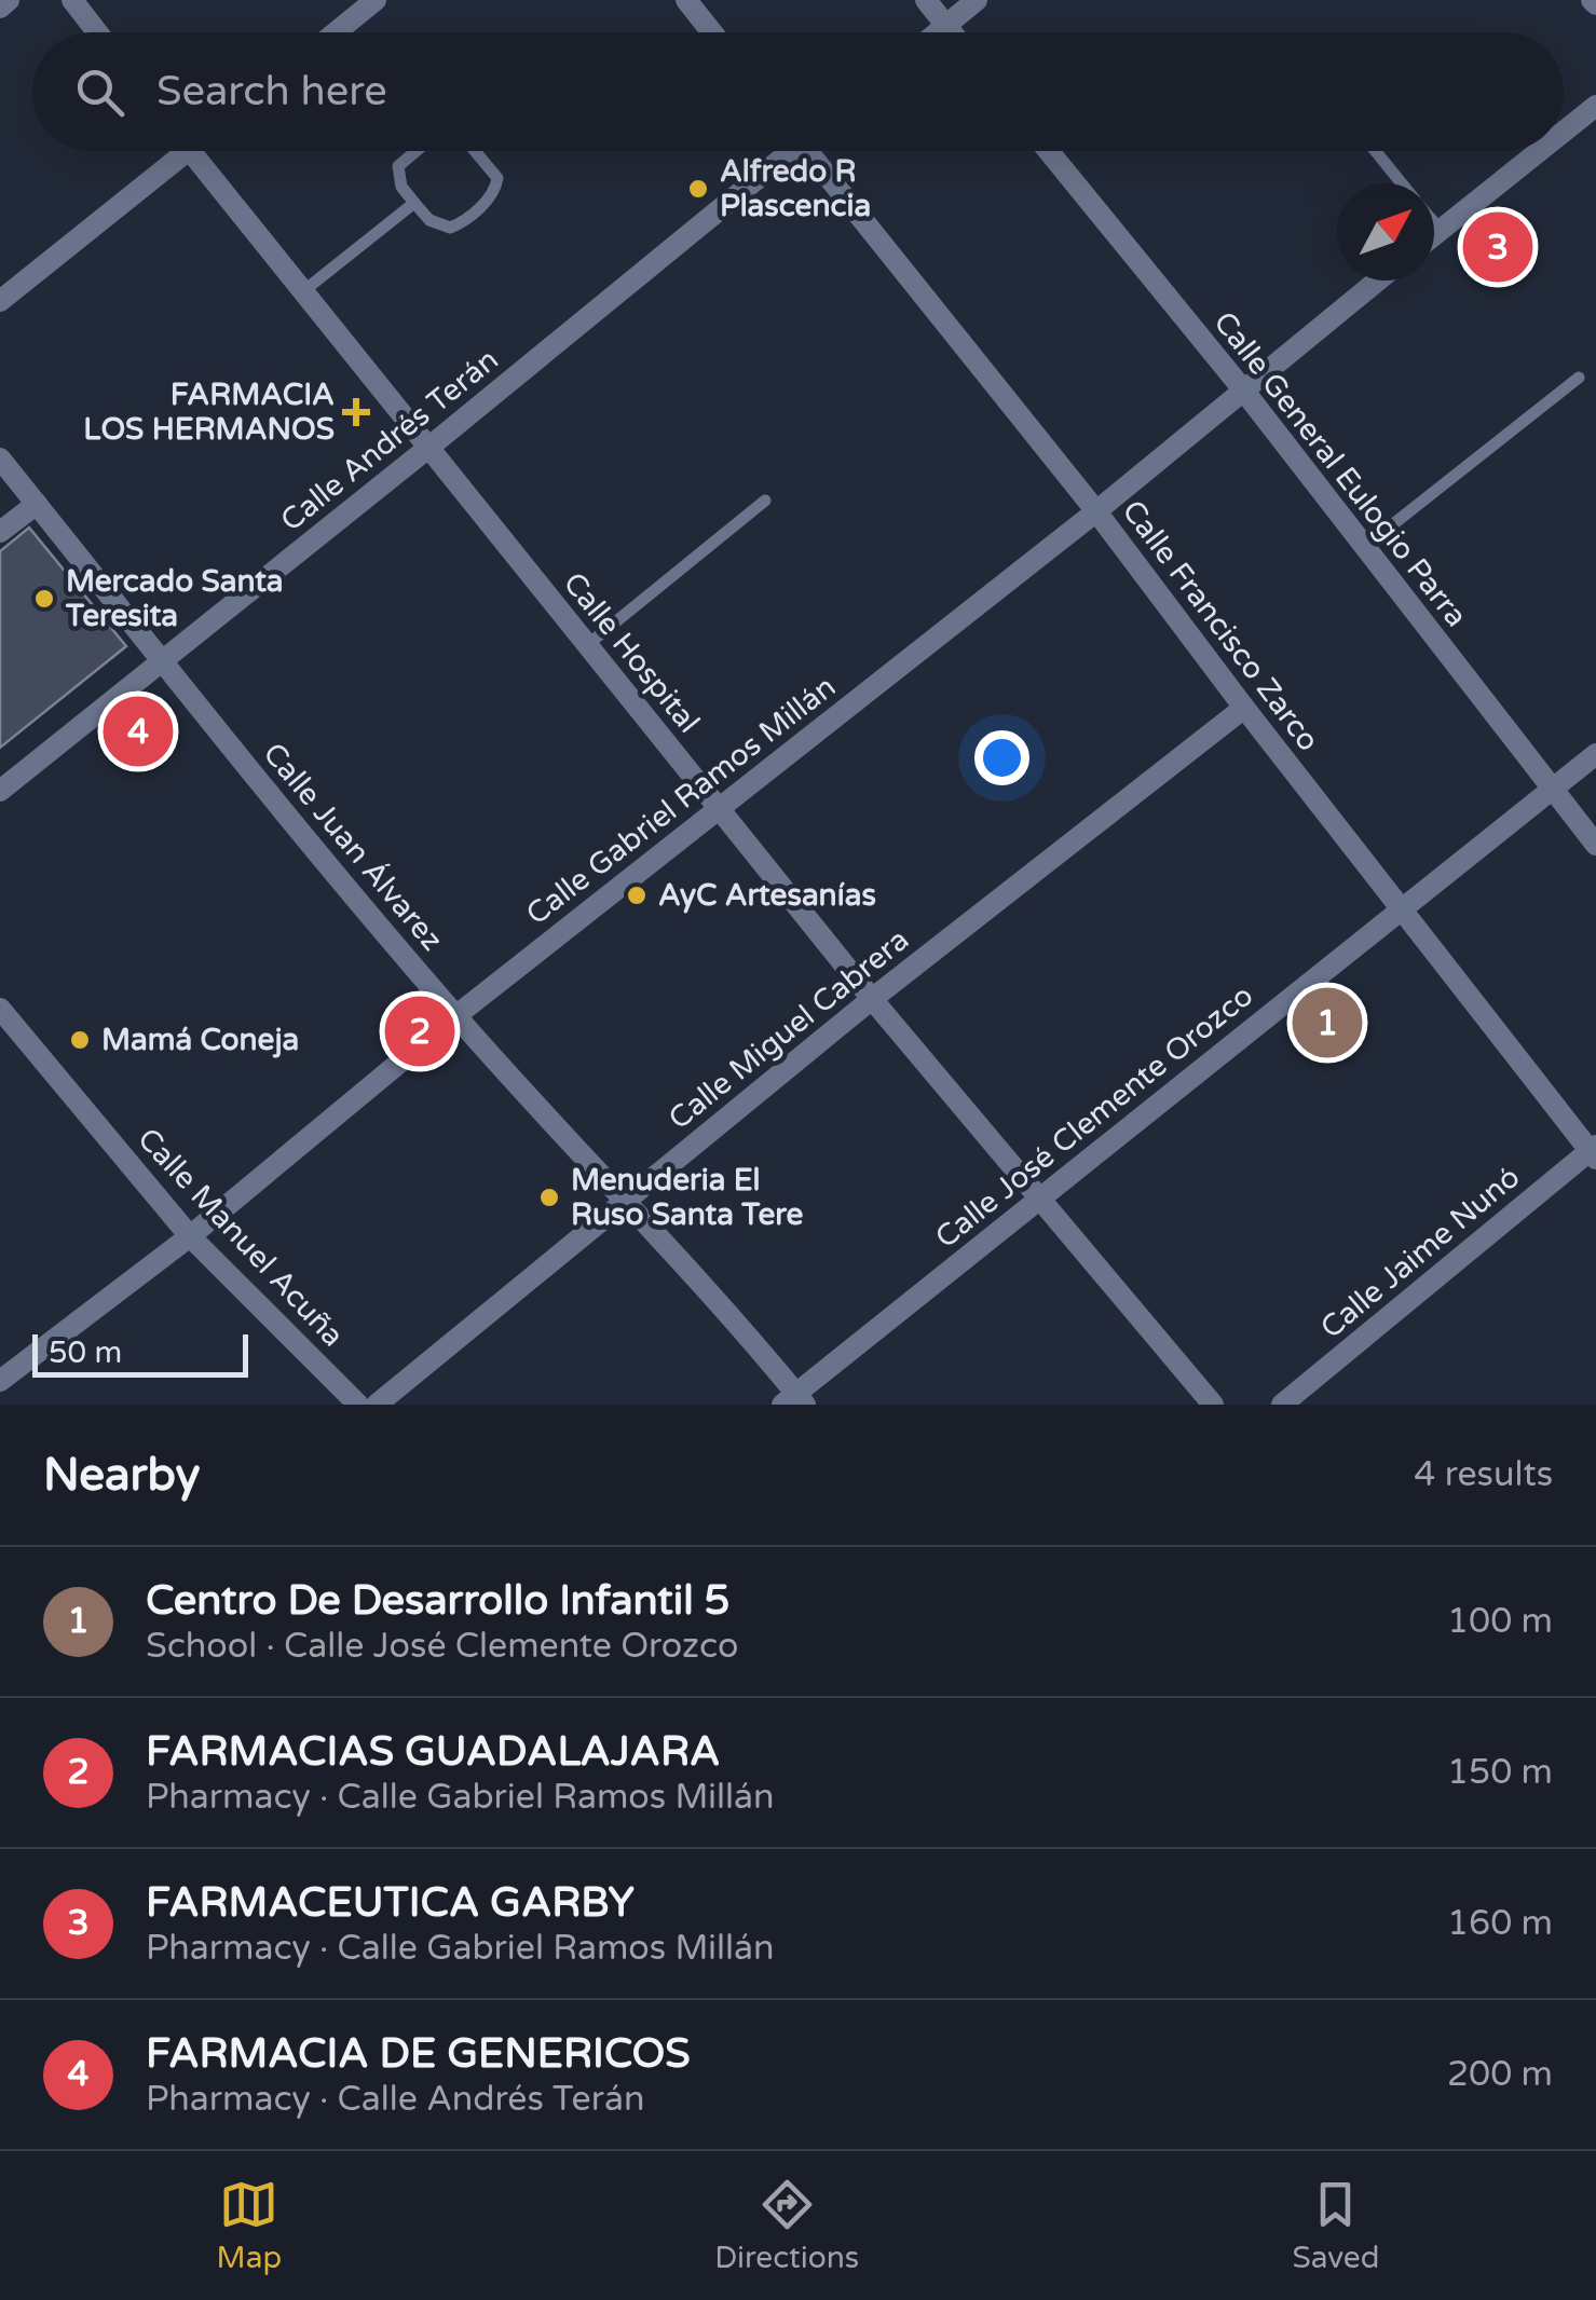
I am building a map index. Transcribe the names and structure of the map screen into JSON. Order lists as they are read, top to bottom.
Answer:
{
  "streets": {
    "street": [
      "Calle Andrés Terán",
      "Calle General Eulogio Parra",
      "Calle Francisco Zarco",
      "Calle Hospital",
      "Calle Gabriel Ramos Millán",
      "Calle Juan Álvarez",
      "Calle Miguel Cabrera",
      "Calle José Clemente Orozco",
      "Calle Manuel Acuña",
      "Calle Jaime Nunó"
    ]
  },
  "crossings": [
    ["Calle Andrés Terán", "Calle Hospital"],
    ["Calle Andrés Terán", "Calle Juan Álvarez"],
    ["Calle General Eulogio Parra", "Calle Gabriel Ramos Millán"],
    ["Calle General Eulogio Parra", "Calle José Clemente Orozco"],
    ["Calle Francisco Zarco", "Calle Gabriel Ramos Millán"],
    ["Calle Francisco Zarco", "Calle Miguel Cabrera"],
    ["Calle Francisco Zarco", "Calle José Clemente Orozco"],
    ["Calle Francisco Zarco", "Calle Jaime Nunó"],
    ["Calle Hospital", "Calle Gabriel Ramos Millán"],
    ["Calle Hospital", "Calle Miguel Cabrera"],
    ["Calle Hospital", "Calle José Clemente Orozco"],
    ["Calle Gabriel Ramos Millán", "Calle Juan Álvarez"],
    ["Calle Gabriel Ramos Millán", "Calle Manuel Acuña"],
    ["Calle Juan Álvarez", "Calle Miguel Cabrera"],
    ["Calle Juan Álvarez", "Calle José Clemente Orozco"]
  ],
  "places": {
    "other": [
      "Alfredo R Plascencia",
      "Mercado Santa Teresita",
      "AyC Artesanías",
      "Mamá Coneja",
      "Menuderia El Ruso Santa Tere"
    ],
    "health": ["FARMACIA LOS HERMANOS"]
  },
  "scale_bar": "50 m",
  "north": "top right",
  "page": {
    "search": "Search here",
    "pins": [
      "3",
      "4",
      "1",
      "2"
    ],
    "scale": "50 m",
    "heading": ["Nearby", "4 results"],
    "list": [
      {
        "mark": "1",
        "name": "Centro De Desarrollo Infantil 5",
        "note": "School · Calle José Clemente Orozco",
        "value": "100 m"
      },
      {
        "mark": "2",
        "name": "FARMACIAS GUADALAJARA",
        "note": "Pharmacy · Calle Gabriel Ramos Millán",
        "value": "150 m"
      },
      {
        "mark": "3",
        "name": "FARMACEUTICA GARBY",
        "note": "Pharmacy · Calle Gabriel Ramos Millán",
        "value": "160 m"
      },
      {
        "mark": "4",
        "name": "FARMACIA DE GENERICOS",
        "note": "Pharmacy · Calle Andrés Terán",
        "value": "200 m"
      }
    ],
    "nav": ["Map", "Directions", "Saved"]
  }
}
